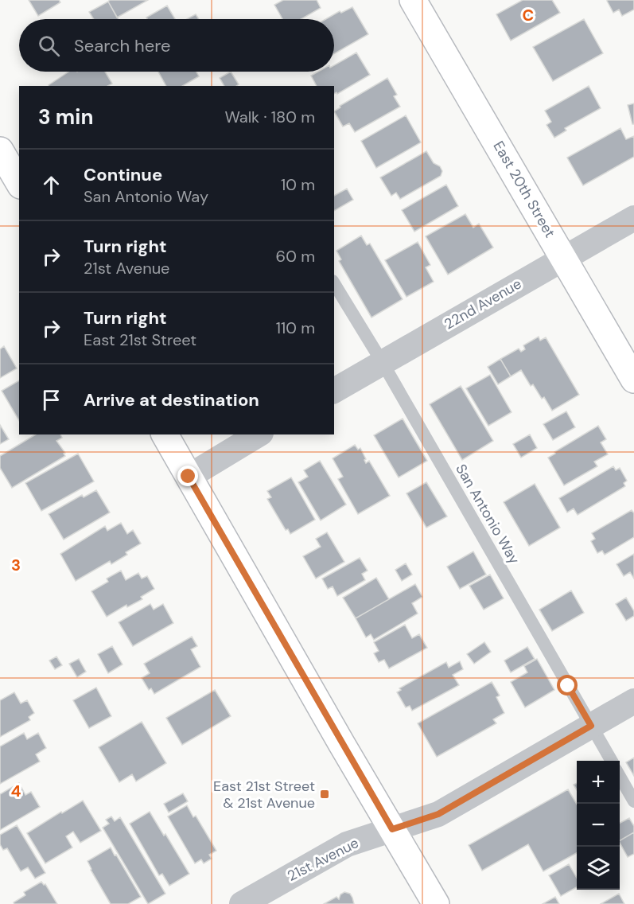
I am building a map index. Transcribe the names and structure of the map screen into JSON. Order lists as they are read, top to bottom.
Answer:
{
  "streets": {
    "street": ["East 20th Street", "22nd Avenue", "21st Avenue"],
    "lane": ["San Antonio Way"]
  },
  "crossings": [
    ["East 20th Street", "22nd Avenue"],
    ["22nd Avenue", "San Antonio Way"],
    ["San Antonio Way", "21st Avenue"]
  ],
  "places": {
    "transit": ["East 21st Street & 21st Avenue"]
  },
  "page": {
    "search": "Search here",
    "heading": ["3 min", "Walk · 180 m"],
    "list": [
      ["Continue", "San Antonio Way", "10 m"],
      ["Turn right", "21st Avenue", "60 m"],
      ["Turn right", "East 21st Street", "110 m"],
      "Arrive at destination"
    ],
    "map_buttons": ["+", "−"]
  },
  "grid": {
    "columns": ["C"],
    "rows": ["3", "4"]
  }
}
